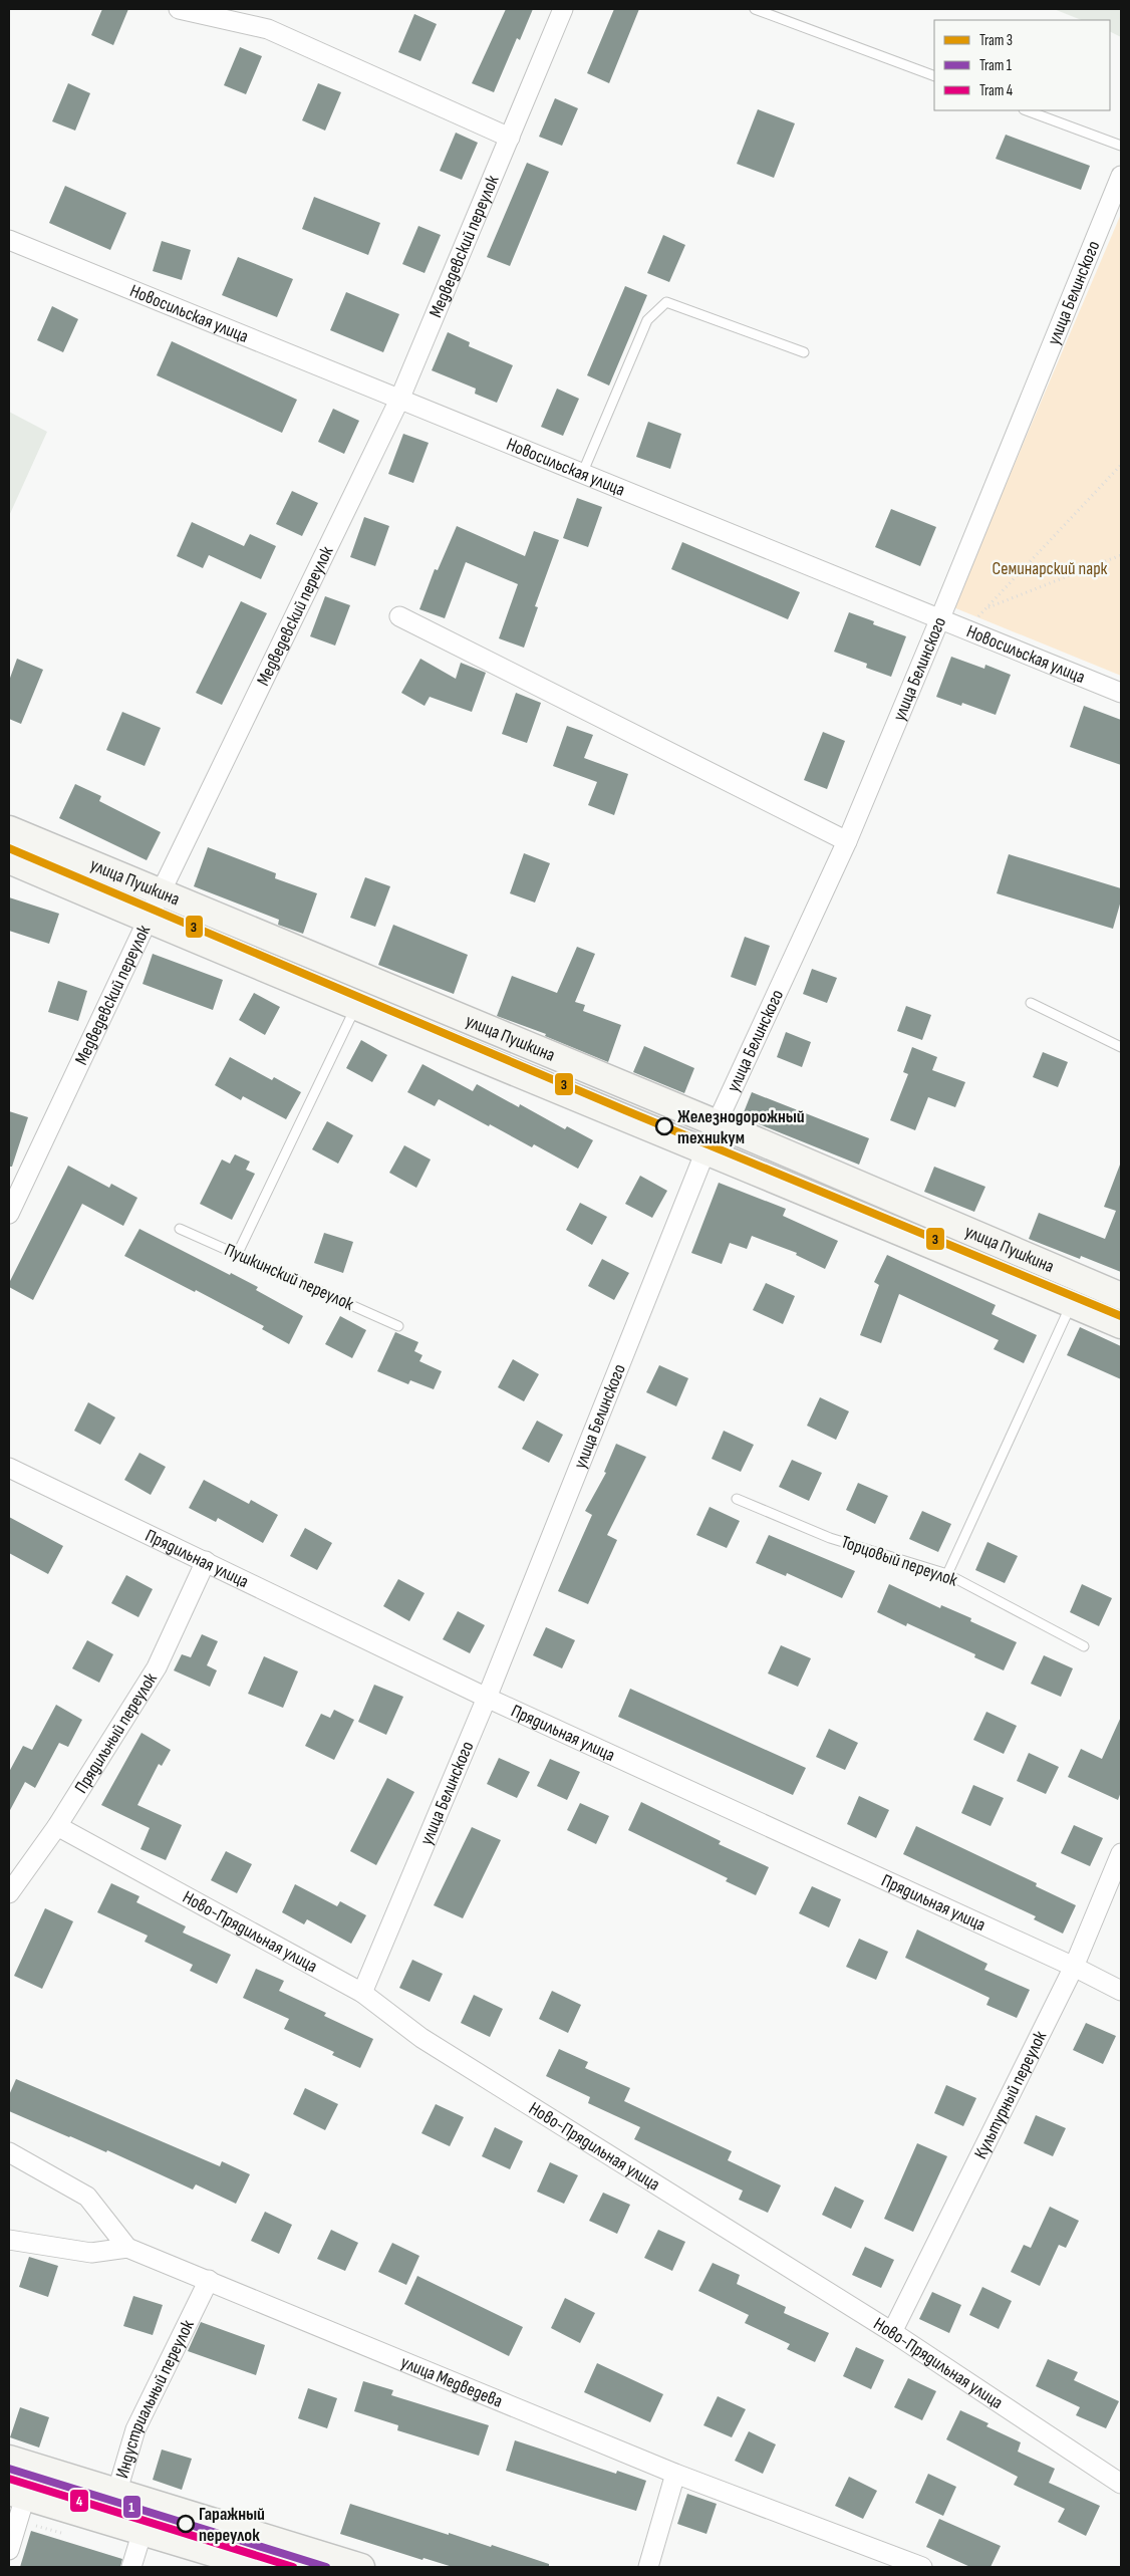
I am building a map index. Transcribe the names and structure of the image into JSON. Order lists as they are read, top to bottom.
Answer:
{
  "streets": {
    "main road": ["улица Пушкина"],
    "street": [
      "Медведевский переулок",
      "улица Белинского",
      "Новосильская улица",
      "Прядильная улица",
      "Прядильный переулок",
      "Ново-Прядильная улица",
      "Культурный переулок",
      "улица Медведева",
      "Индустриальный переулок"
    ],
    "lane": ["Пушкинский переулок", "Торцовый переулок"]
  },
  "crossings": [
    ["Медведевский переулок", "Новосильская улица"],
    ["Медведевский переулок", "улица Пушкина"],
    ["улица Белинского", "Новосильская улица"],
    ["улица Белинского", "улица Пушкина"],
    ["улица Белинского", "Прядильная улица"],
    ["улица Белинского", "Ново-Прядильная улица"],
    ["Прядильная улица", "Прядильный переулок"],
    ["Прядильная улица", "Культурный переулок"],
    ["Прядильный переулок", "Ново-Прядильная улица"],
    ["Ново-Прядильная улица", "Культурный переулок"],
    ["улица Медведева", "Индустриальный переулок"]
  ],
  "parks": ["Семинарский парк"],
  "places": ["Железнодорожный техникум", "Гаражный переулок"],
  "lines": ["tram line 3", "tram line 1", "tram line 4"],
  "legend": ["Tram 3", "Tram 1", "Tram 4"]
}
